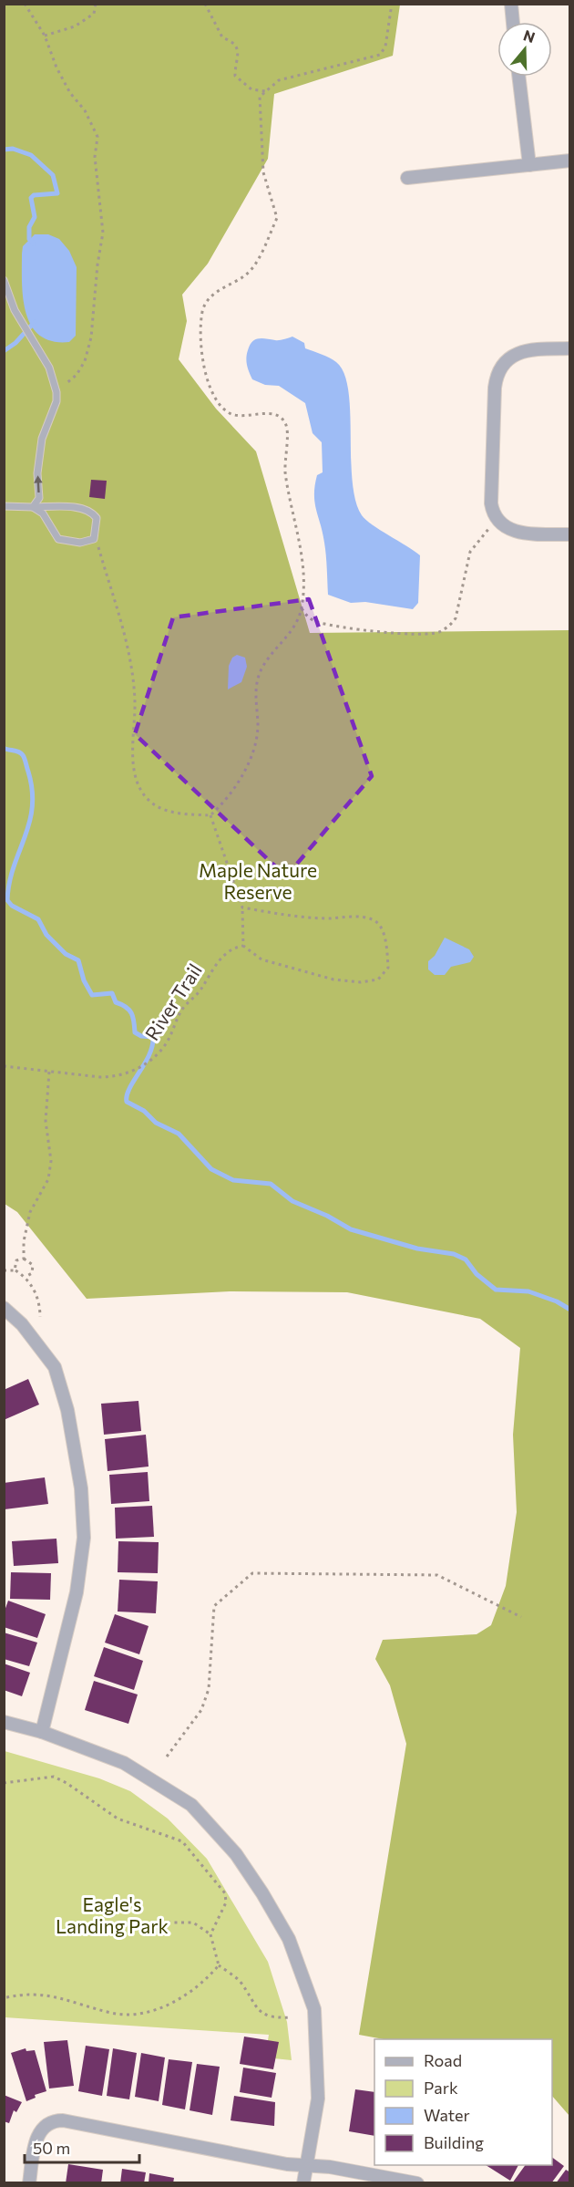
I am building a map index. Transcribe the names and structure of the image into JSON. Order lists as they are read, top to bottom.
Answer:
{
  "streets": {
    "path": ["River Trail"]
  },
  "parks": ["Maple Nature Reserve", "Eagle's Landing Park"],
  "legend": [
    "Road",
    "Park",
    "Water",
    "Building"
  ],
  "scale_bar": "50 m",
  "north": "top"
}
